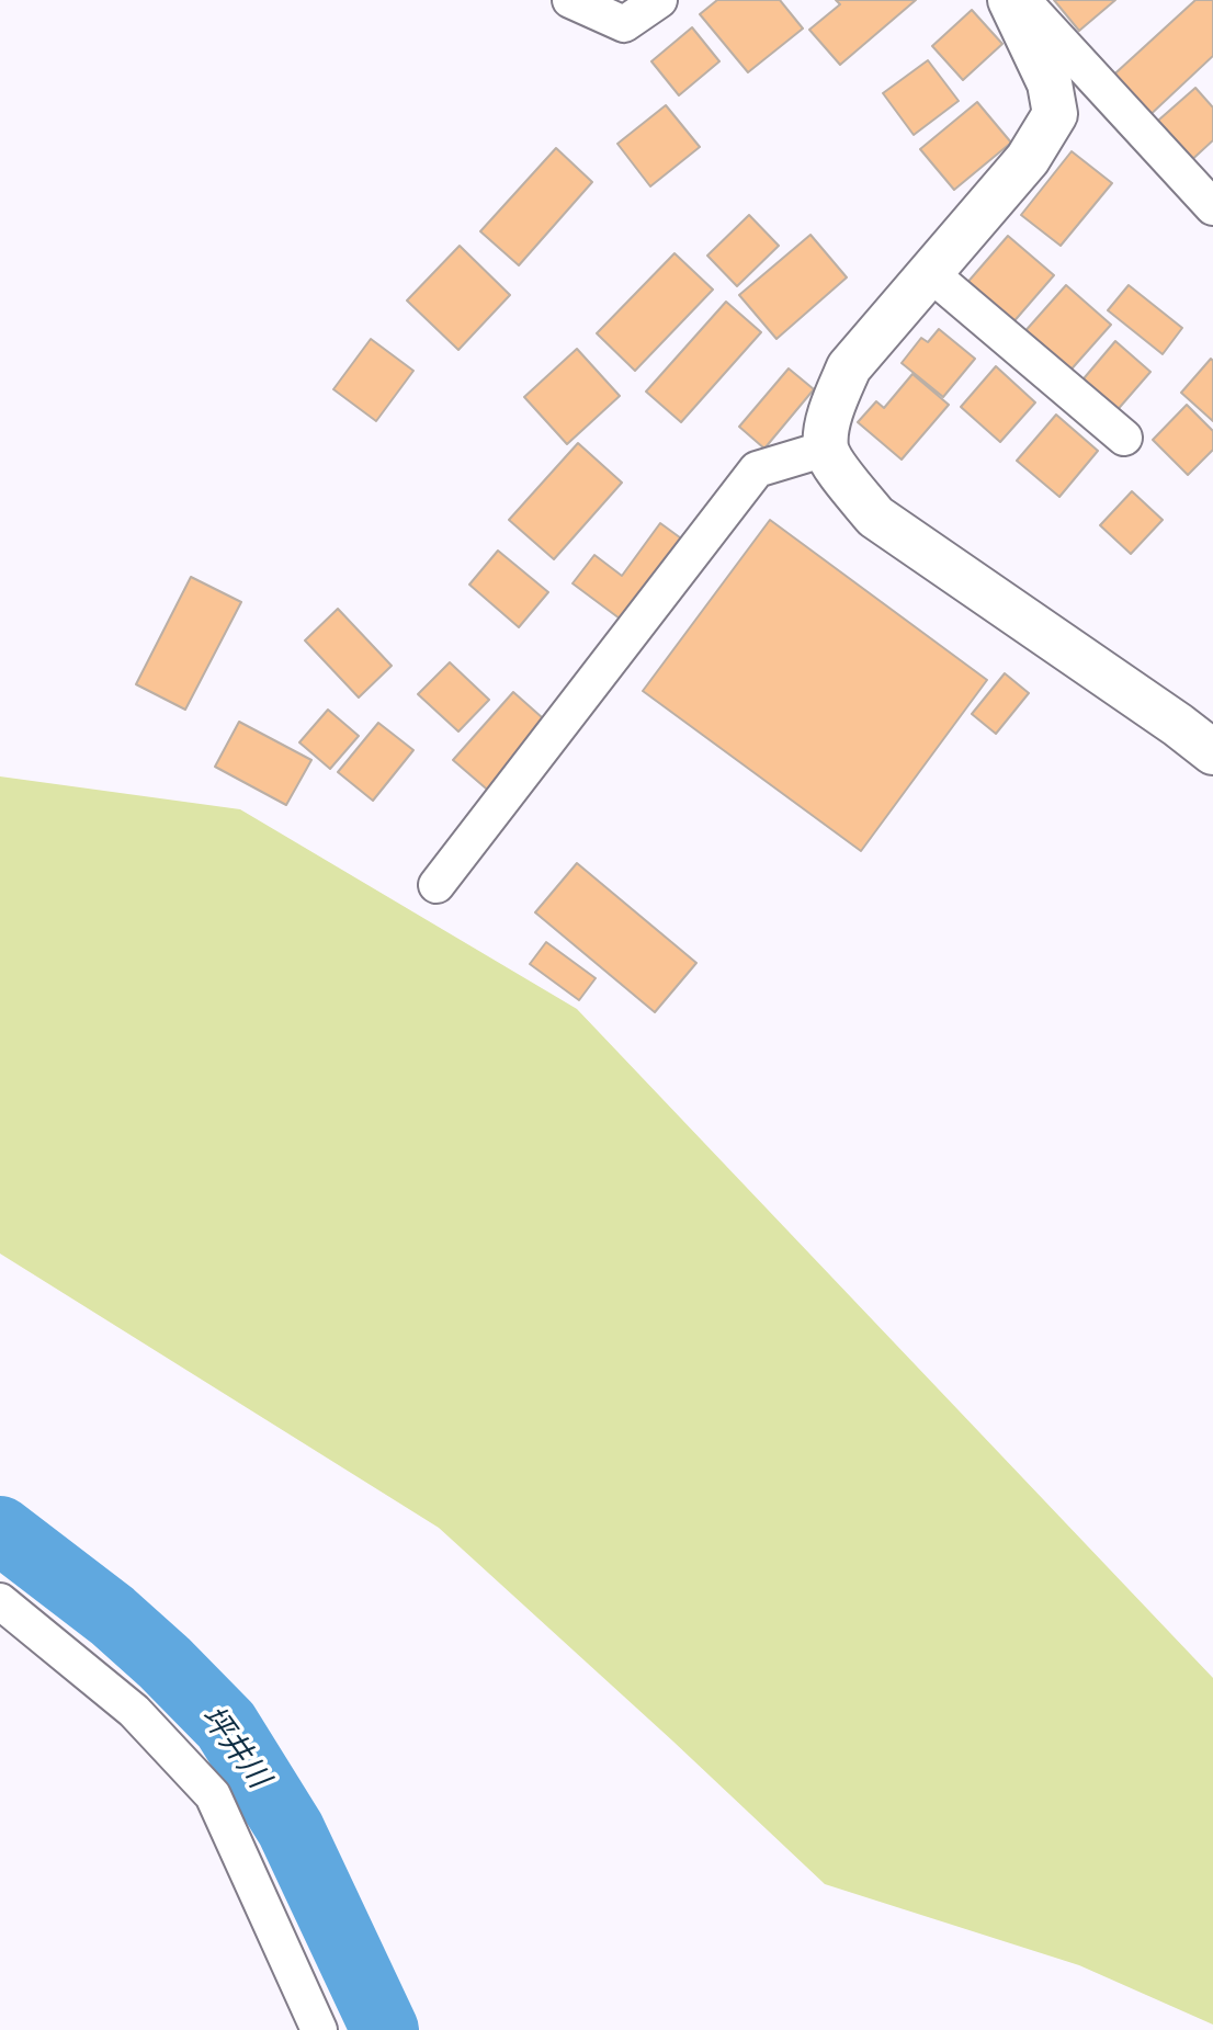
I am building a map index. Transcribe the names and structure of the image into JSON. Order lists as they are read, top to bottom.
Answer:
{
  "water": ["坪井川"]
}
